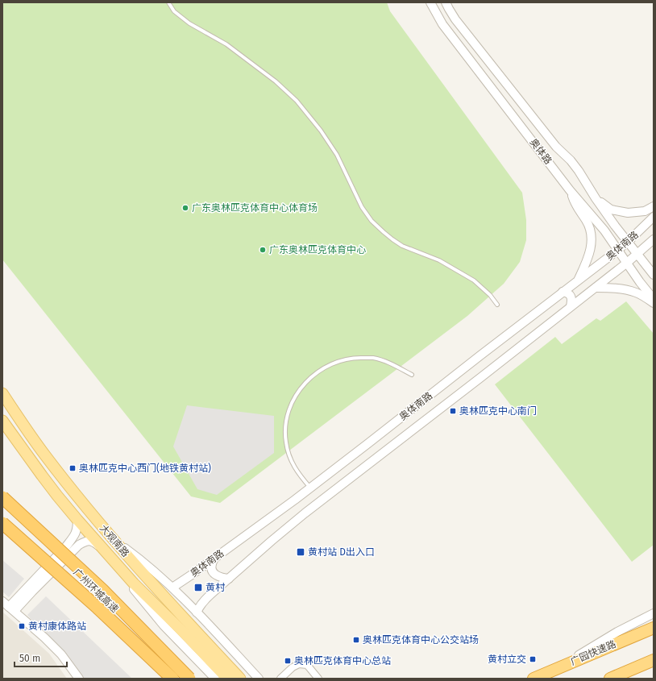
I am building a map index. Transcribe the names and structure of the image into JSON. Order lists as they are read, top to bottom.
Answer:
{
  "streets": {
    "highway": ["广州环城高速", "广园快速路"],
    "main road": ["大观南路"],
    "street": ["奥体路", "奥体南路"]
  },
  "crossings": [
    ["奥体路", "奥体南路"]
  ],
  "places": {
    "other": ["广东奥林匹克体育中心体育场", "广东奥林匹克体育中心"],
    "transit": [
      "奥林匹克中心南门",
      "奥林匹克中心西门(地铁黄村站)",
      "黄村站 D出入口",
      "黄村",
      "黄村康体路站",
      "奥林匹克体育中心公交站场",
      "黄村立交",
      "奥林匹克体育中心总站"
    ]
  },
  "scale_bar": "50 m"
}
